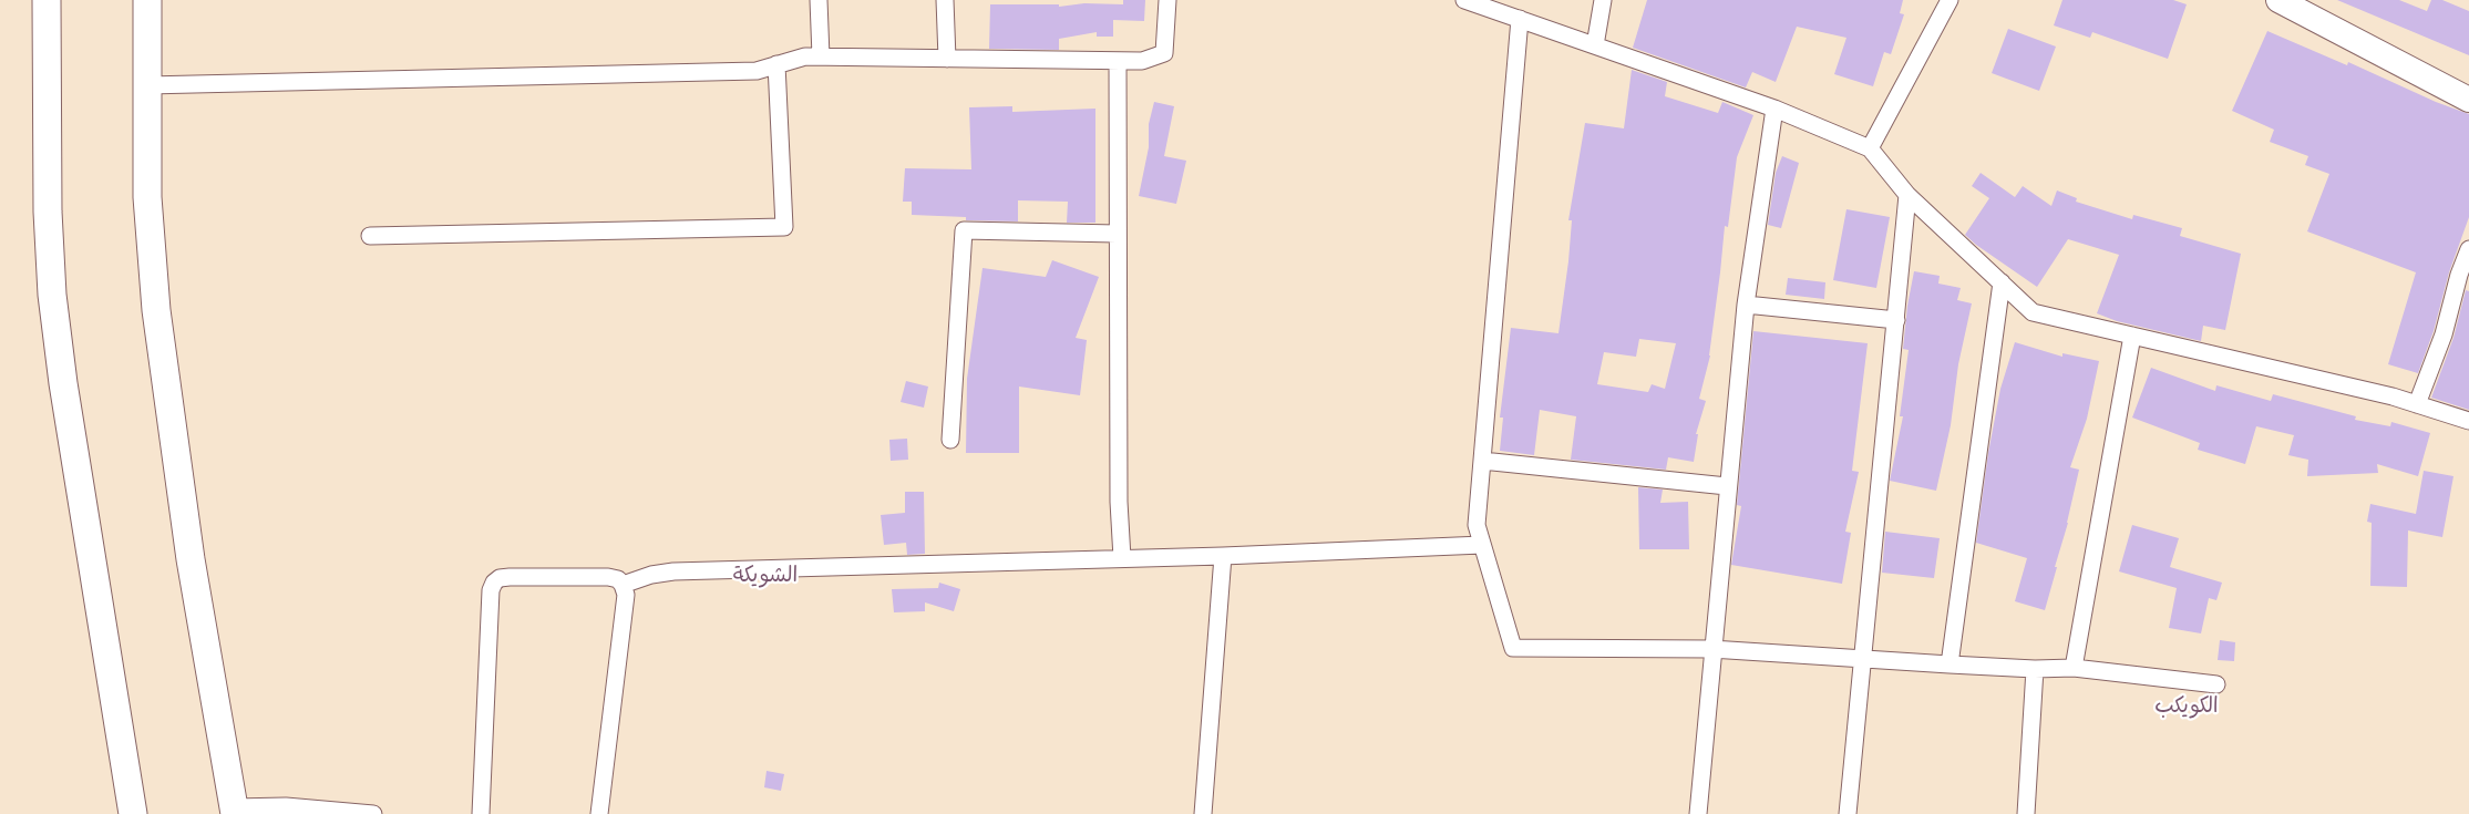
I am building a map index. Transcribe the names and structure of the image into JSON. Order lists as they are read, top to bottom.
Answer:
{
  "districts": ["الشويكة", "الكويكب"]
}
